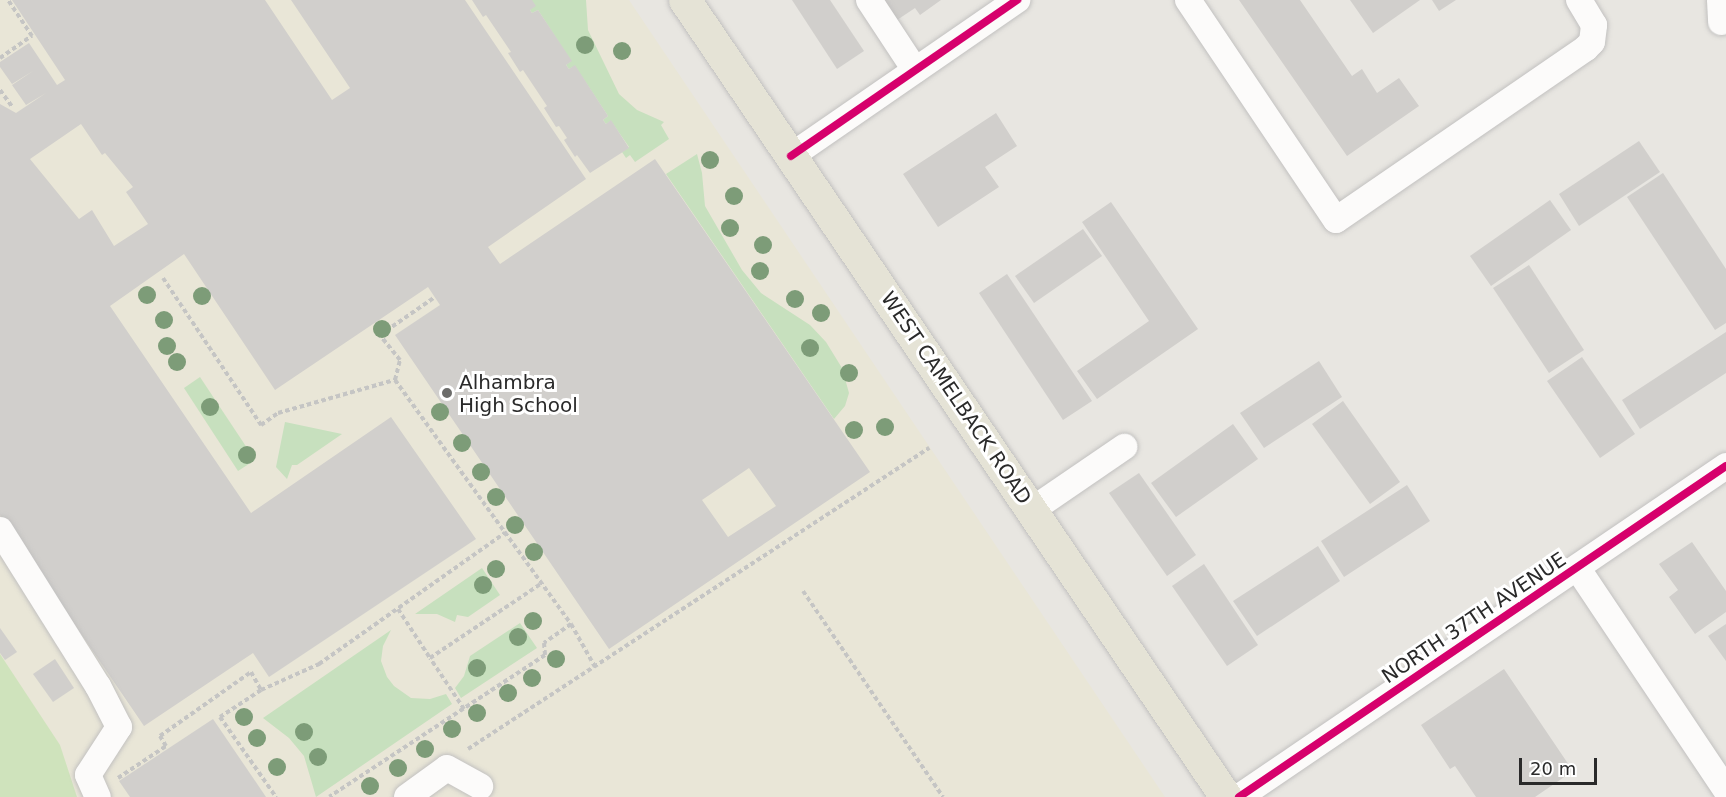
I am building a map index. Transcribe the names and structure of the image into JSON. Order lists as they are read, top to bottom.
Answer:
{
  "streets": {
    "main road": ["WEST CAMELBACK ROAD"],
    "street": ["NORTH 37TH AVENUE"]
  },
  "places": ["Alhambra High School"],
  "scale_bar": "20 m"
}
